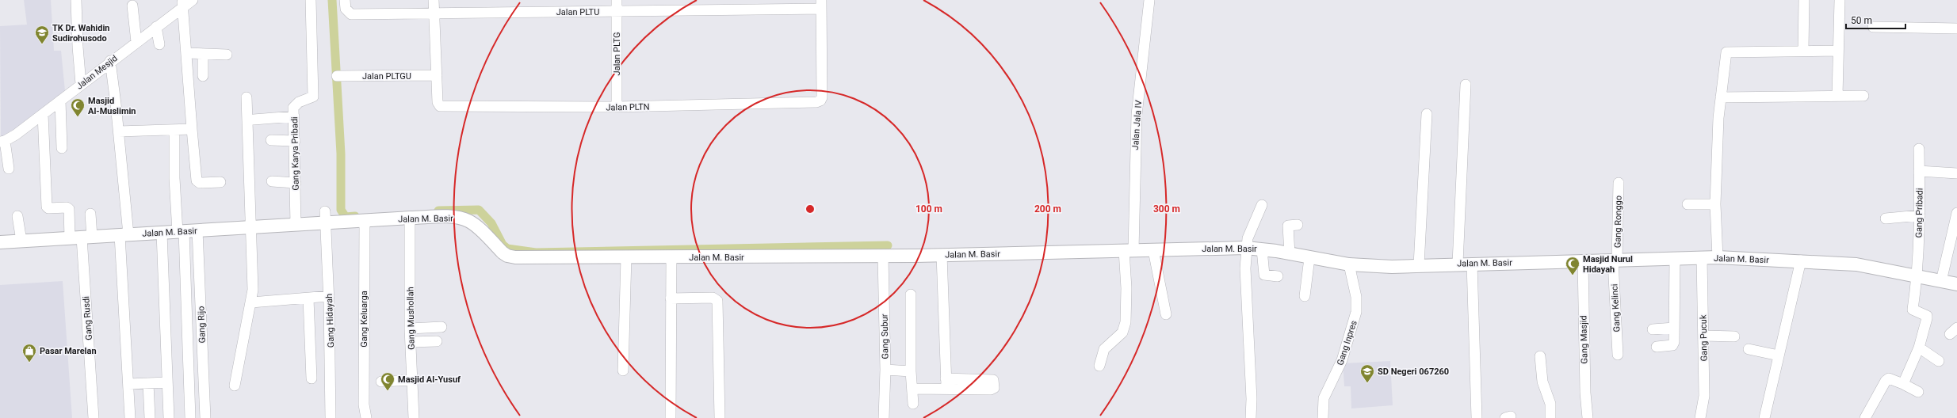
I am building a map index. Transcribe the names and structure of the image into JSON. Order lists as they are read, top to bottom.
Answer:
{
  "streets": {
    "main road": ["Jalan M. Basir"],
    "street": [
      "Jalan PLTU",
      "Jalan PLTG",
      "Jalan Mesjid",
      "Jalan PLTGU",
      "Jalan PLTN",
      "Jalan Jala IV",
      "Gang Karya Pribadi",
      "Gang Pribadi",
      "Gang Ronggo",
      "Gang Kelinci",
      "Gang Rusdi",
      "Gang Mushollah",
      "Gang Keluarga",
      "Gang Hidayah",
      "Gang Rijo",
      "Gang Subur",
      "Gang Pucuk",
      "Gang Masjid",
      "Gang Inpres"
    ]
  },
  "crossings": [
    ["Jalan PLTU", "Jalan PLTG"],
    ["Jalan PLTU", "Jalan PLTN"],
    ["Jalan PLTG", "Jalan PLTN"],
    ["Jalan PLTGU", "Jalan PLTN"],
    ["Jalan Jala IV", "Jalan M. Basir"],
    ["Gang Karya Pribadi", "Jalan M. Basir"],
    ["Gang Pribadi", "Jalan M. Basir"],
    ["Jalan M. Basir", "Gang Ronggo"],
    ["Jalan M. Basir", "Gang Kelinci"],
    ["Jalan M. Basir", "Gang Rusdi"],
    ["Jalan M. Basir", "Gang Mushollah"],
    ["Jalan M. Basir", "Gang Keluarga"],
    ["Jalan M. Basir", "Gang Hidayah"],
    ["Jalan M. Basir", "Gang Rijo"],
    ["Jalan M. Basir", "Gang Subur"],
    ["Jalan M. Basir", "Gang Pucuk"],
    ["Jalan M. Basir", "Gang Masjid"],
    ["Jalan M. Basir", "Gang Inpres"],
    ["Gang Ronggo", "Gang Kelinci"]
  ],
  "places": {
    "school or university": ["TK Dr. Wahidin Sudirohusodo", "SD Negeri 067260"],
    "mosque": ["Masjid Al-Muslimin", "Masjid Nurul Hidayah", "Masjid Al-Yusuf"],
    "shop": ["Pasar Marelan"]
  },
  "scale_bar": "50 m",
  "rings": ["100 m", "200 m", "300 m"]
}
